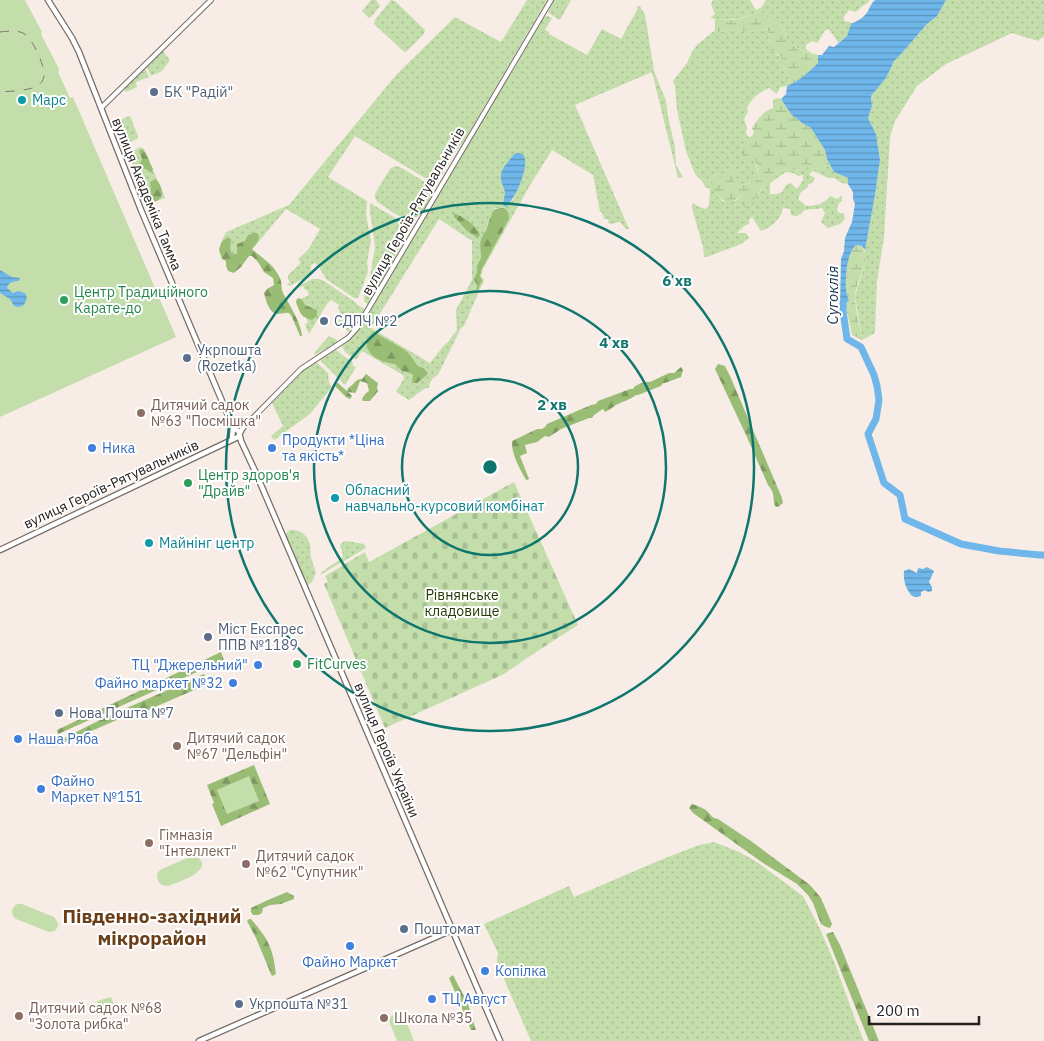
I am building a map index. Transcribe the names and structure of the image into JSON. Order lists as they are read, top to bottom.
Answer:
{
  "streets": {
    "main road": ["вулиця Академіка Тамма", "вулиця Героїв-Рятувальників", "вулиця Героїв України"]
  },
  "crossings": [
    ["вулиця Академіка Тамма", "вулиця Героїв-Рятувальників"],
    ["вулиця Академіка Тамма", "вулиця Героїв України"],
    ["вулиця Героїв-Рятувальників", "вулиця Героїв України"]
  ],
  "districts": ["Південно-західний мікрорайон"],
  "water": ["Сугоклія"],
  "parks": ["Рівнянське кладовище"],
  "places": [
    "БК \"Радій\"",
    "Марс",
    "Центр Традиційного Карате-до",
    "СДПЧ №2",
    "Укрпошта (Rozetka)",
    "Дитячий садок №63 \"Посмішка\"",
    "Ника",
    "Продукти *Ціна та якість*",
    "Центр здоров'я \"Драйв\"",
    "Обласний навчально-курсовий комбінат",
    "Майнінг центр",
    "Міст Експрес ППВ №1189",
    "FitCurves",
    "ТЦ \"Джерельний\"",
    "Файно маркет №32",
    "Нова Пошта №7",
    "Наша Ряба",
    "Дитячий садок №67 \"Дельфін\"",
    "Файно Маркет №151",
    "Гімназія \"Інтеллект\"",
    "Дитячий садок №62 \"Супутник\"",
    "Поштомат",
    "Файно Маркет",
    "Копілка",
    "ТЦ Август",
    "Укрпошта №31",
    "Дитячий садок №68 \"Золота рибка\"",
    "Школа №35"
  ],
  "scale_bar": "200 m",
  "rings": ["6 хв", "4 хв", "2 хв"]
}
